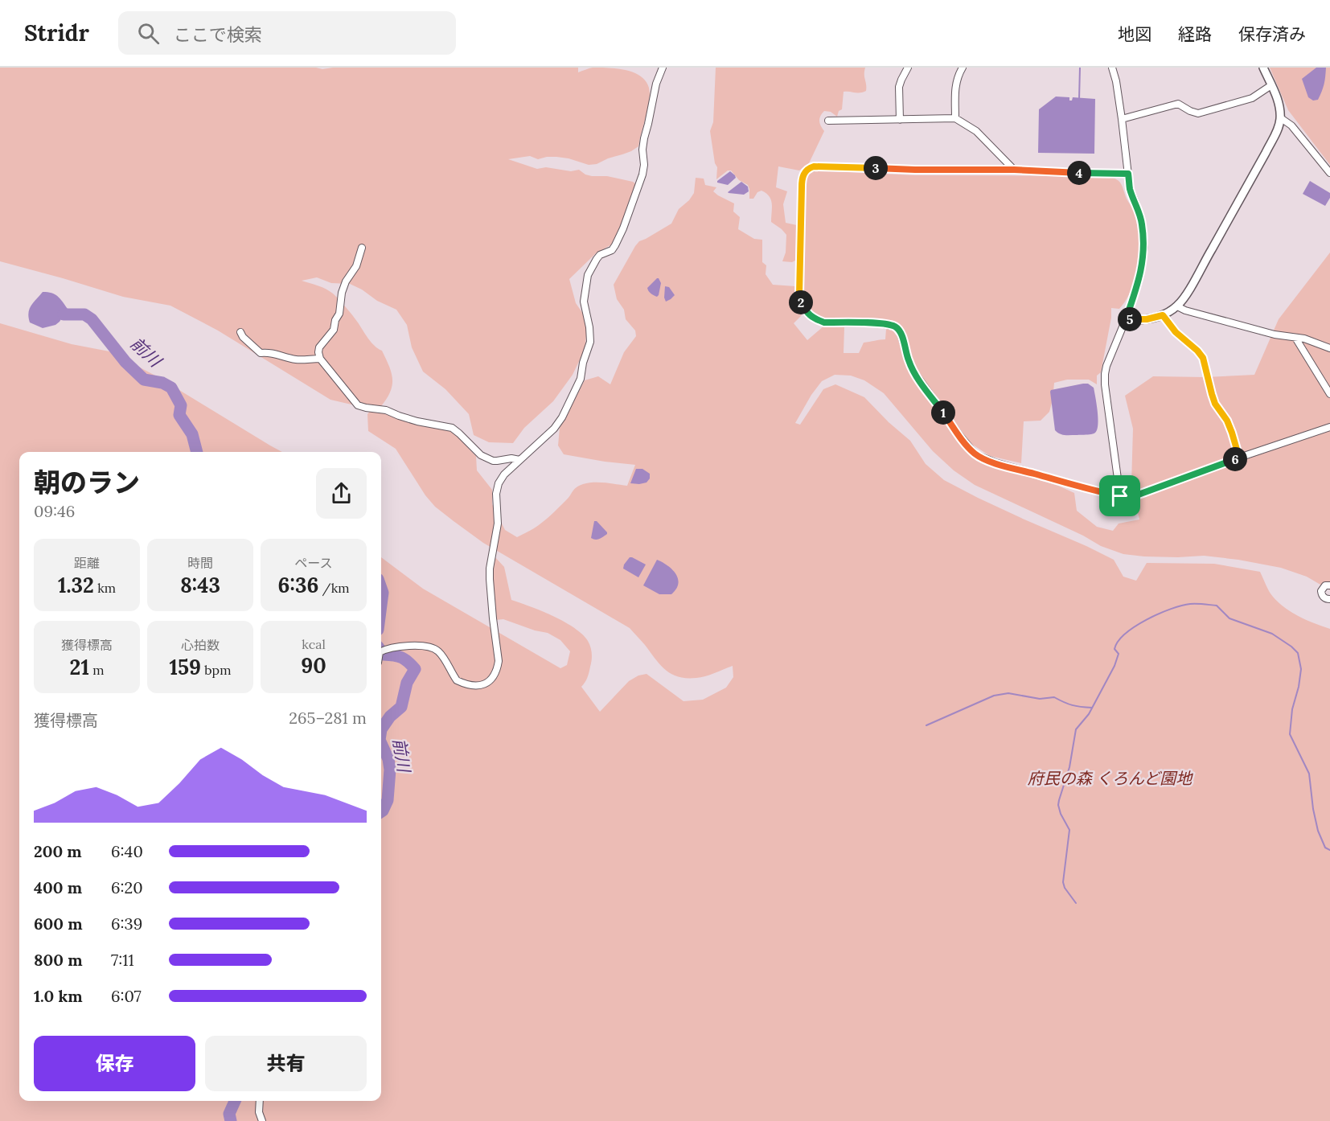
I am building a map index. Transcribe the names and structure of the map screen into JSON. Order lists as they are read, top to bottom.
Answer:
{
  "water": ["前川"],
  "parks": ["府民の森 くろんど園地"],
  "page": {
    "header": "Stridr",
    "search": "ここで検索",
    "nav": ["地図", "経路", "保存済み"],
    "pins": [
      "3",
      "4",
      "2",
      "5",
      "1",
      "6"
    ],
    "heading": ["朝のラン", "09:46"],
    "stats": [
      ["距離", "1.32 km"],
      ["時間", "8:43"],
      ["ペース", "6:36 /km"],
      ["獲得標高", "21 m"],
      ["心拍数", "159 bpm"],
      ["kcal", "90"]
    ],
    "chart": ["獲得標高", "265–281 m"],
    "list": [
      {
        "name": "200 m",
        "note": "6:40"
      },
      {
        "name": "400 m",
        "note": "6:20"
      },
      {
        "name": "600 m",
        "note": "6:39"
      },
      {
        "name": "800 m",
        "note": "7:11"
      },
      {
        "name": "1.0 km",
        "note": "6:07"
      }
    ],
    "buttons": ["保存", "共有"]
  }
}
